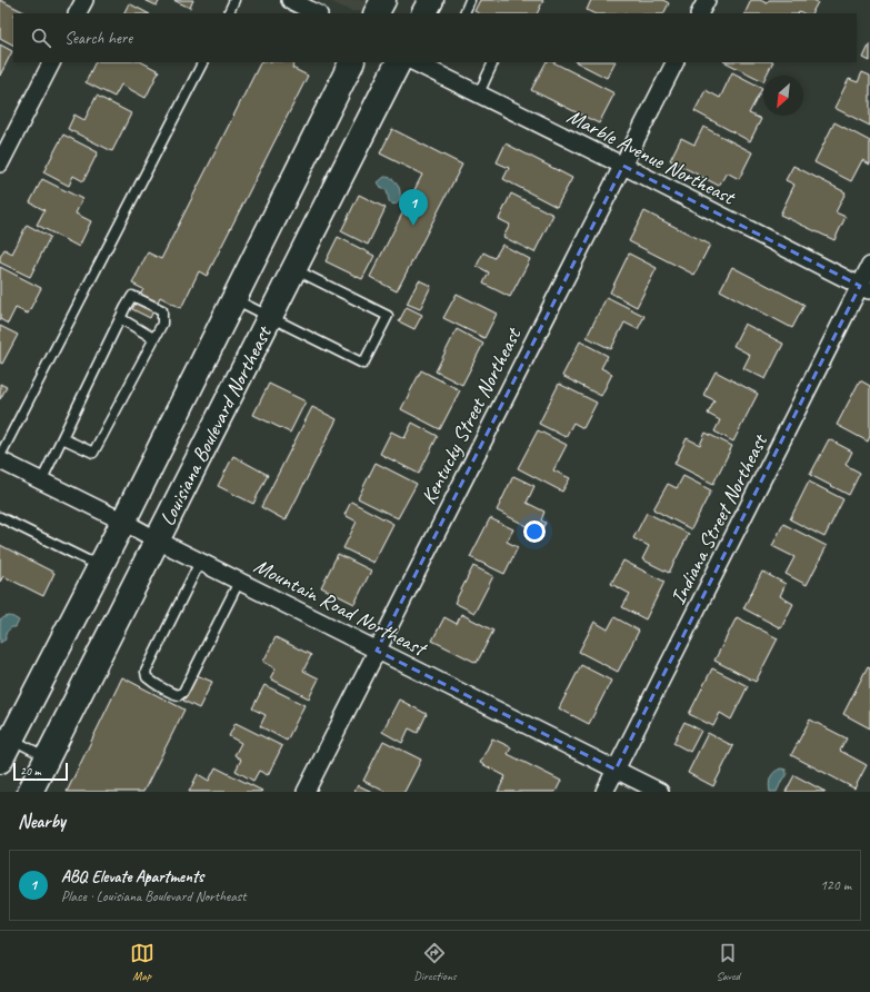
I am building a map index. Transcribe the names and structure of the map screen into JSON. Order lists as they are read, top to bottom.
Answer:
{
  "streets": {
    "main road": ["Louisiana Boulevard Northeast"],
    "street": [
      "Marble Avenue Northeast",
      "Kentucky Street Northeast",
      "Indiana Street Northeast",
      "Mountain Road Northeast"
    ]
  },
  "crossings": [
    ["Marble Avenue Northeast", "Kentucky Street Northeast"],
    ["Marble Avenue Northeast", "Indiana Street Northeast"],
    ["Kentucky Street Northeast", "Mountain Road Northeast"],
    ["Louisiana Boulevard Northeast", "Mountain Road Northeast"],
    ["Indiana Street Northeast", "Mountain Road Northeast"]
  ],
  "scale_bar": "20 m",
  "north": "bottom left",
  "page": {
    "search": "Search here",
    "pins": "1",
    "scale": "20 m",
    "heading": "Nearby",
    "list": [
      {
        "mark": "1",
        "name": "ABQ Elevate Apartments",
        "note": "Place · Louisiana Boulevard Northeast",
        "value": "120 m"
      }
    ],
    "nav": ["Map", "Directions", "Saved"]
  }
}
